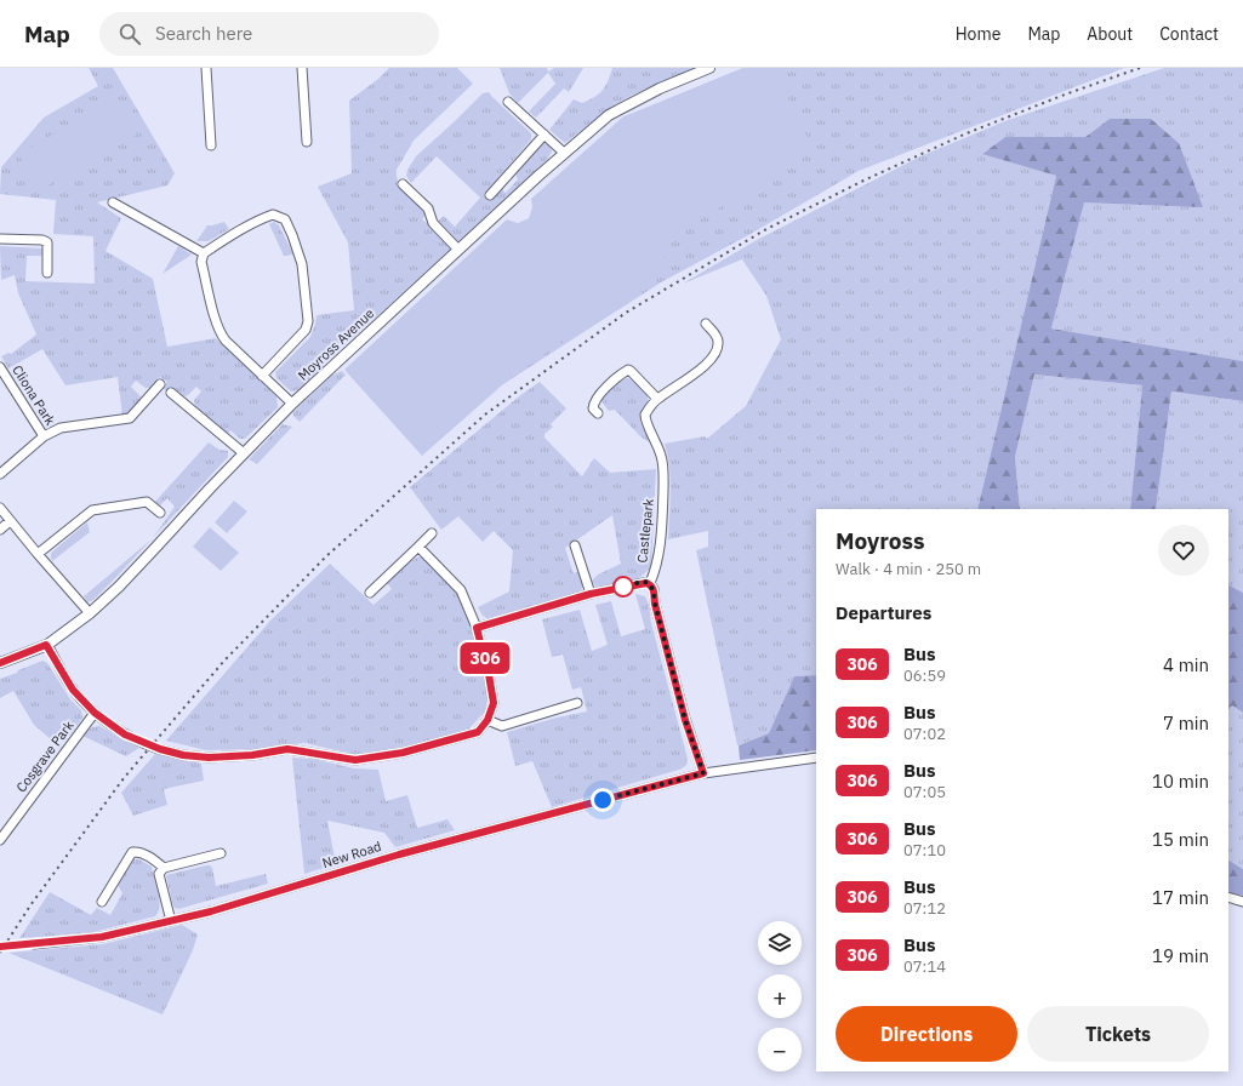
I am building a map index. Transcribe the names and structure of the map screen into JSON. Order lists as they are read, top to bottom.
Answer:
{
  "streets": {
    "street": [
      "Moyross Avenue",
      "Cliona Park",
      "Castlepark",
      "Cosgrave Park",
      "New Road"
    ]
  },
  "crossings": [
    ["Castlepark", "New Road"]
  ],
  "lines": ["bus line 306"],
  "page": {
    "header": "Map",
    "search": "Search here",
    "nav": [
      "Home",
      "Map",
      "About",
      "Contact"
    ],
    "on_map": "306",
    "heading": [
      ["Moyross", "Walk · 4 min · 250 m"],
      "Departures"
    ],
    "list": [
      {
        "mark": "306",
        "name": "Bus",
        "note": "06:59",
        "value": "4 min"
      },
      {
        "mark": "306",
        "name": "Bus",
        "note": "07:02",
        "value": "7 min"
      },
      {
        "mark": "306",
        "name": "Bus",
        "note": "07:05",
        "value": "10 min"
      },
      {
        "mark": "306",
        "name": "Bus",
        "note": "07:10",
        "value": "15 min"
      },
      {
        "mark": "306",
        "name": "Bus",
        "note": "07:12",
        "value": "17 min"
      },
      {
        "mark": "306",
        "name": "Bus",
        "note": "07:14",
        "value": "19 min"
      }
    ],
    "map_buttons": ["+", "−"],
    "buttons": ["Directions", "Tickets"]
  }
}
